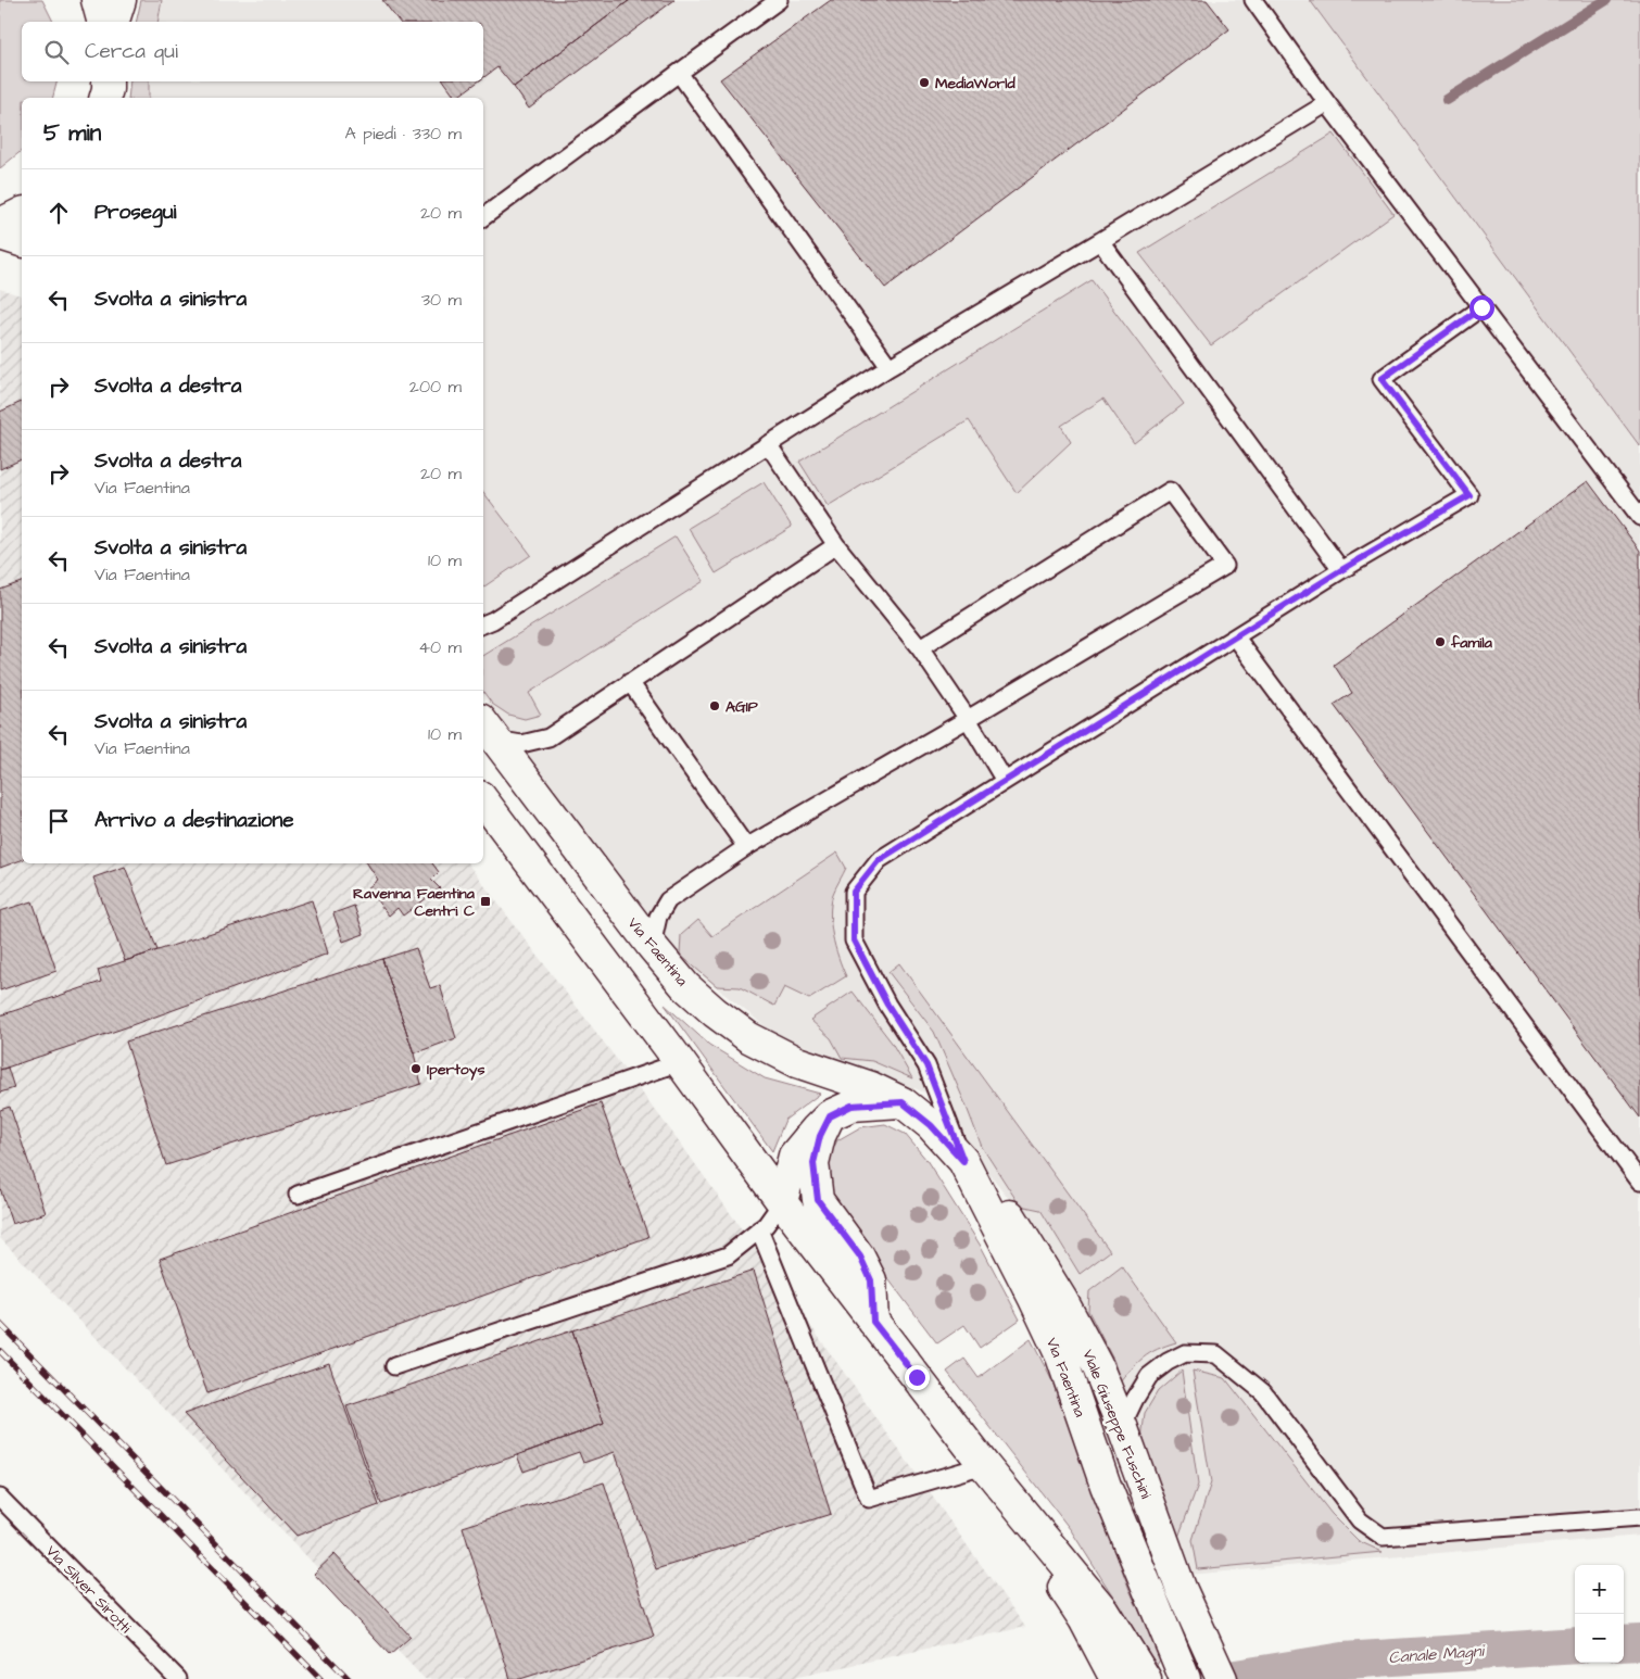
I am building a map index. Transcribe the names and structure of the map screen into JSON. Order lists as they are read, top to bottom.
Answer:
{
  "streets": {
    "main road": ["Via Faentina", "Viale Giuseppe Fuschini"],
    "lane": ["Via Silver Sirotti"]
  },
  "crossings": [
    ["Via Faentina", "Viale Giuseppe Fuschini"]
  ],
  "water": ["Canale Magni"],
  "places": {
    "other": [
      "MediaWorld",
      "famila",
      "AGIP",
      "Ipertoys"
    ],
    "transit": ["Ravenna Faentina Centri C"]
  },
  "page": {
    "search": "Cerca qui",
    "heading": ["5 min", "A piedi · 330 m"],
    "list": [
      ["Prosegui", "20 m"],
      ["Svolta a sinistra", "30 m"],
      ["Svolta a destra", "200 m"],
      ["Svolta a destra", "Via Faentina", "20 m"],
      ["Svolta a sinistra", "Via Faentina", "10 m"],
      ["Svolta a sinistra", "40 m"],
      ["Svolta a sinistra", "Via Faentina", "10 m"],
      "Arrivo a destinazione"
    ],
    "map_buttons": ["+", "−"]
  }
}
